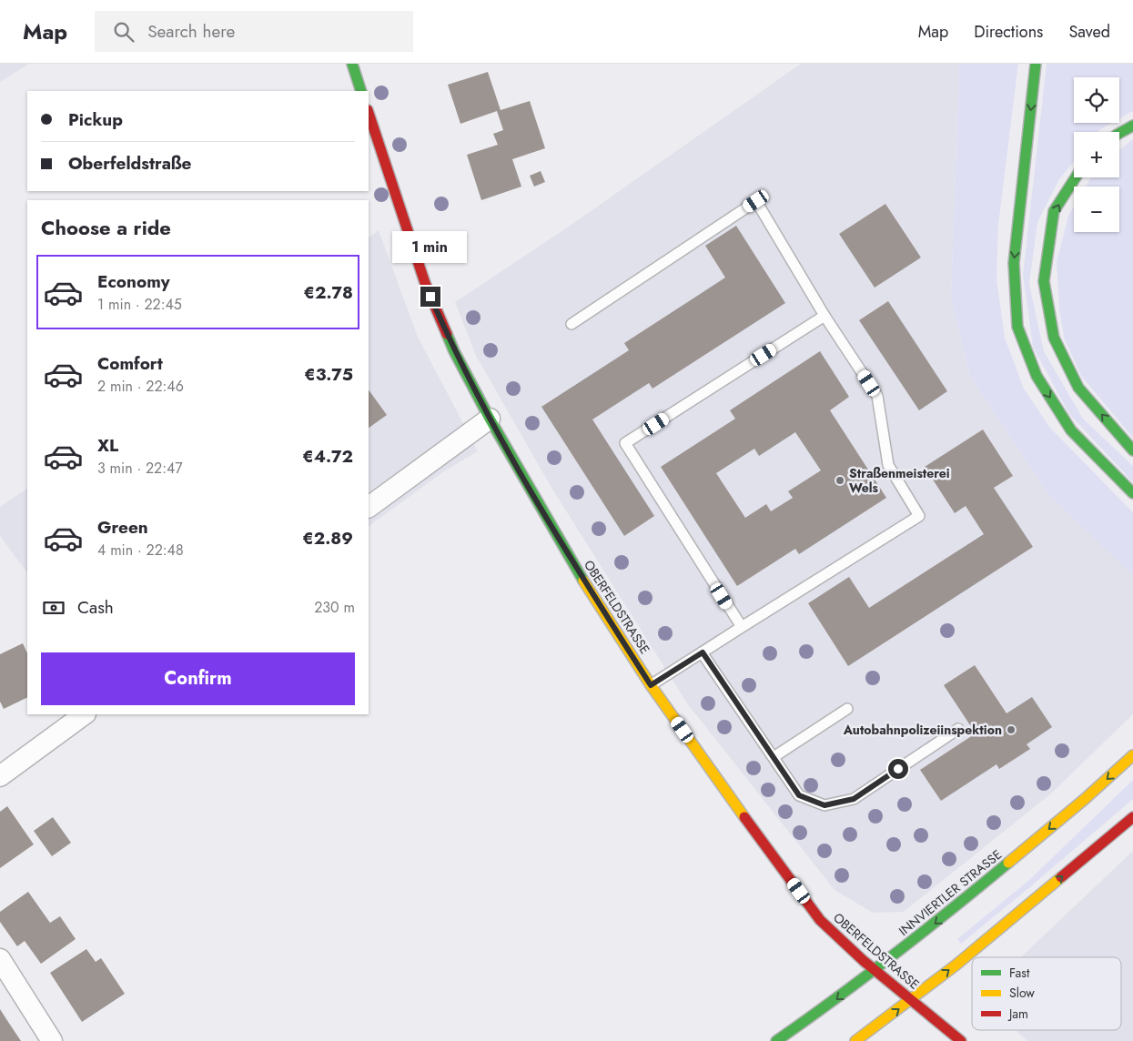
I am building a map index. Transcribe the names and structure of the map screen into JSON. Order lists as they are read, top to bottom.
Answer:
{
  "streets": {
    "main road": ["OBERFELDSTRASSE", "INNVIERTLER STRASSE"]
  },
  "crossings": [
    ["OBERFELDSTRASSE", "INNVIERTLER STRASSE"]
  ],
  "places": ["Straßenmeisterei Wels", "Autobahnpolizeiinspektion"],
  "legend": ["Fast", "Slow", "Jam"],
  "page": {
    "header": "Map",
    "search": "Search here",
    "nav": ["Map", "Directions", "Saved"],
    "map_buttons": ["+", "−"],
    "banner": ["Pickup", "Oberfeldstraße"],
    "heading": "Choose a ride",
    "bubble": "1 min",
    "list": [
      {
        "name": "Economy",
        "note": "1 min · 22:45",
        "value": "€2.78"
      },
      {
        "name": "Comfort",
        "note": "2 min · 22:46",
        "value": "€3.75"
      },
      {
        "name": "XL",
        "note": "3 min · 22:47",
        "value": "€4.72"
      },
      {
        "name": "Green",
        "note": "4 min · 22:48",
        "value": "€2.89"
      }
    ],
    "pay": ["Cash", "230 m"],
    "buttons": "Confirm"
  }
}
